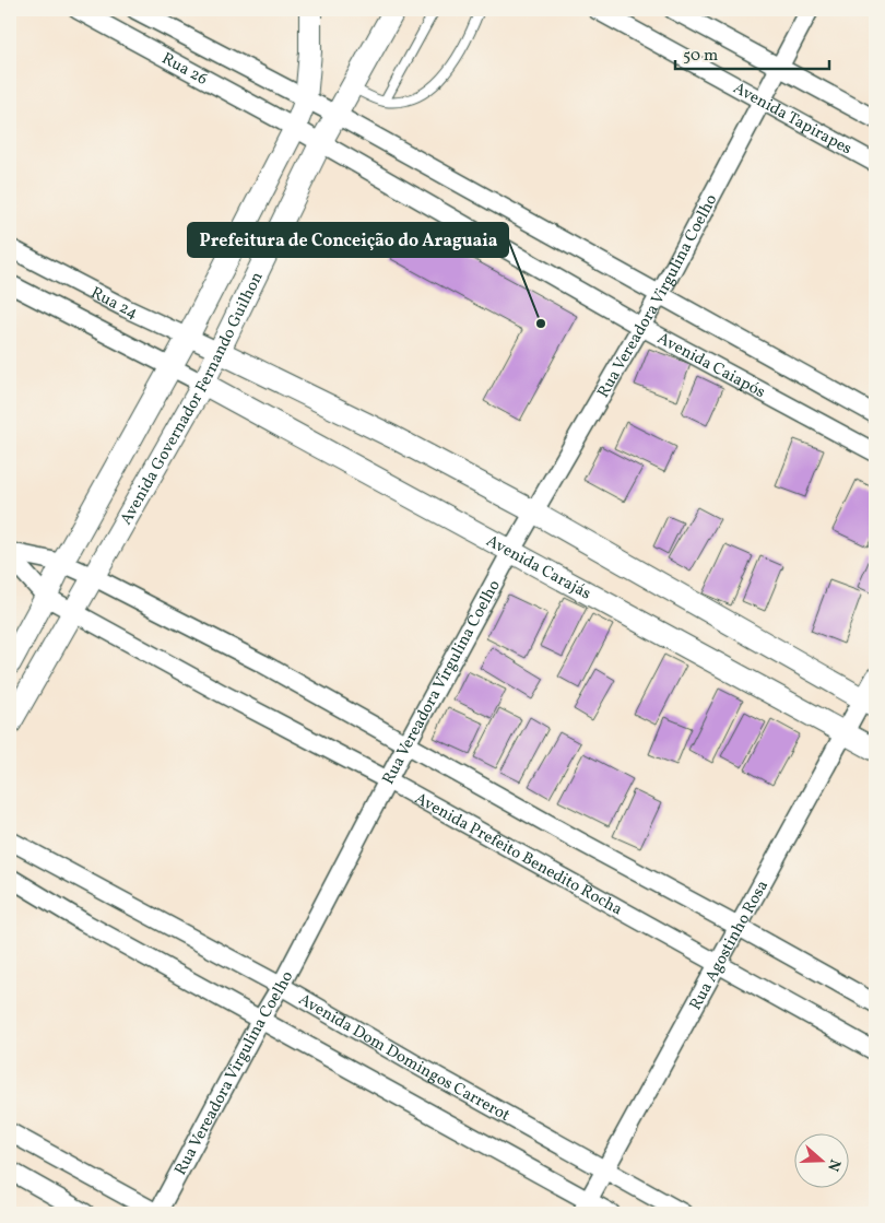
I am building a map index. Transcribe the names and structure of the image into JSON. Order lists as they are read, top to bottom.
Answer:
{
  "streets": {
    "street": [
      "Rua 26",
      "Avenida Tapirapes",
      "Rua Vereadora Virgulina Coelho",
      "Rua 24",
      "Avenida Caiapós",
      "Avenida Governador Fernando Guilhon",
      "Avenida Carajás",
      "Avenida Prefeito Benedito Rocha",
      "Rua Agostinho Rosa",
      "Avenida Dom Domingos Carrerot"
    ]
  },
  "crossings": [
    ["Rua 26", "Avenida Caiapós"],
    ["Rua 26", "Avenida Governador Fernando Guilhon"],
    ["Avenida Tapirapes", "Rua Vereadora Virgulina Coelho"],
    ["Rua Vereadora Virgulina Coelho", "Avenida Caiapós"],
    ["Rua Vereadora Virgulina Coelho", "Avenida Carajás"],
    ["Rua Vereadora Virgulina Coelho", "Avenida Prefeito Benedito Rocha"],
    ["Rua Vereadora Virgulina Coelho", "Avenida Dom Domingos Carrerot"],
    ["Rua 24", "Avenida Governador Fernando Guilhon"],
    ["Rua 24", "Avenida Carajás"],
    ["Avenida Caiapós", "Avenida Governador Fernando Guilhon"],
    ["Avenida Governador Fernando Guilhon", "Avenida Carajás"],
    ["Avenida Governador Fernando Guilhon", "Avenida Prefeito Benedito Rocha"],
    ["Avenida Carajás", "Rua Agostinho Rosa"],
    ["Avenida Prefeito Benedito Rocha", "Rua Agostinho Rosa"],
    ["Rua Agostinho Rosa", "Avenida Dom Domingos Carrerot"]
  ],
  "places": ["Prefeitura de Conceição do Araguaia"],
  "scale_bar": "50 m",
  "north": "right"
}
